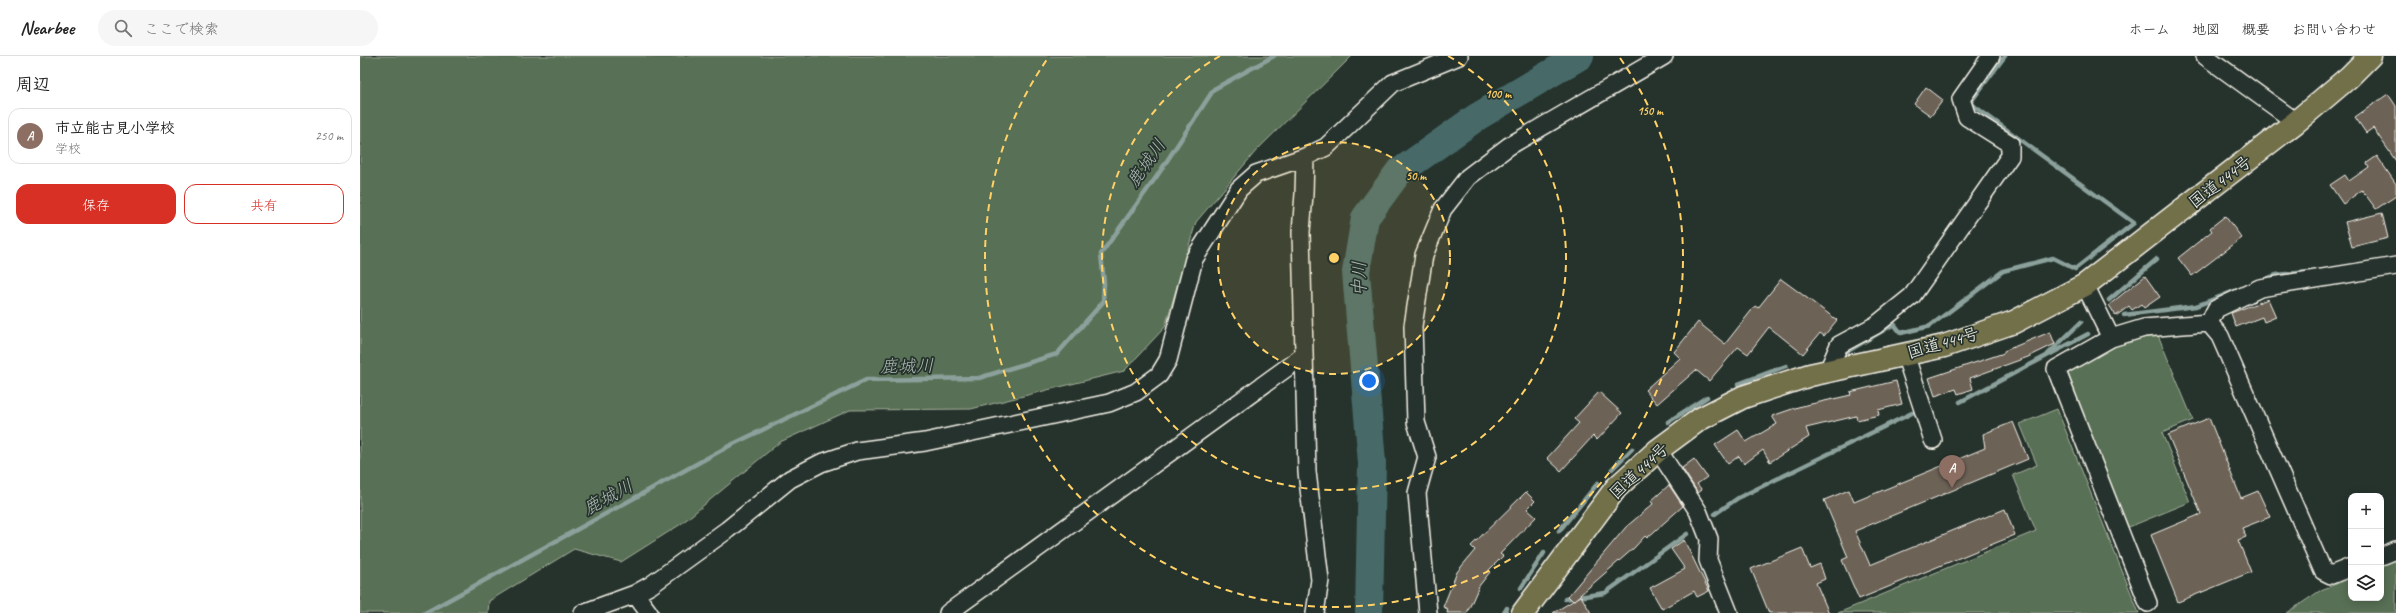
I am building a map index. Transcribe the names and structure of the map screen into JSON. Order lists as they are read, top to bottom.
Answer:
{
  "streets": {
    "highway": ["国道444号"]
  },
  "water": ["鹿城川", "中川"],
  "page": {
    "header": "Nearbee",
    "search": "ここで検索",
    "nav": [
      "ホーム",
      "地図",
      "概要",
      "お問い合わせ"
    ],
    "heading": "周辺",
    "list": [
      {
        "mark": "A",
        "name": "市立能古見小学校",
        "note": "学校",
        "value": "250 m"
      }
    ],
    "buttons": ["保存", "共有"],
    "pins": "A",
    "map_buttons": ["+", "−"]
  },
  "rings": ["100 m", "150 m", "50 m"]
}
